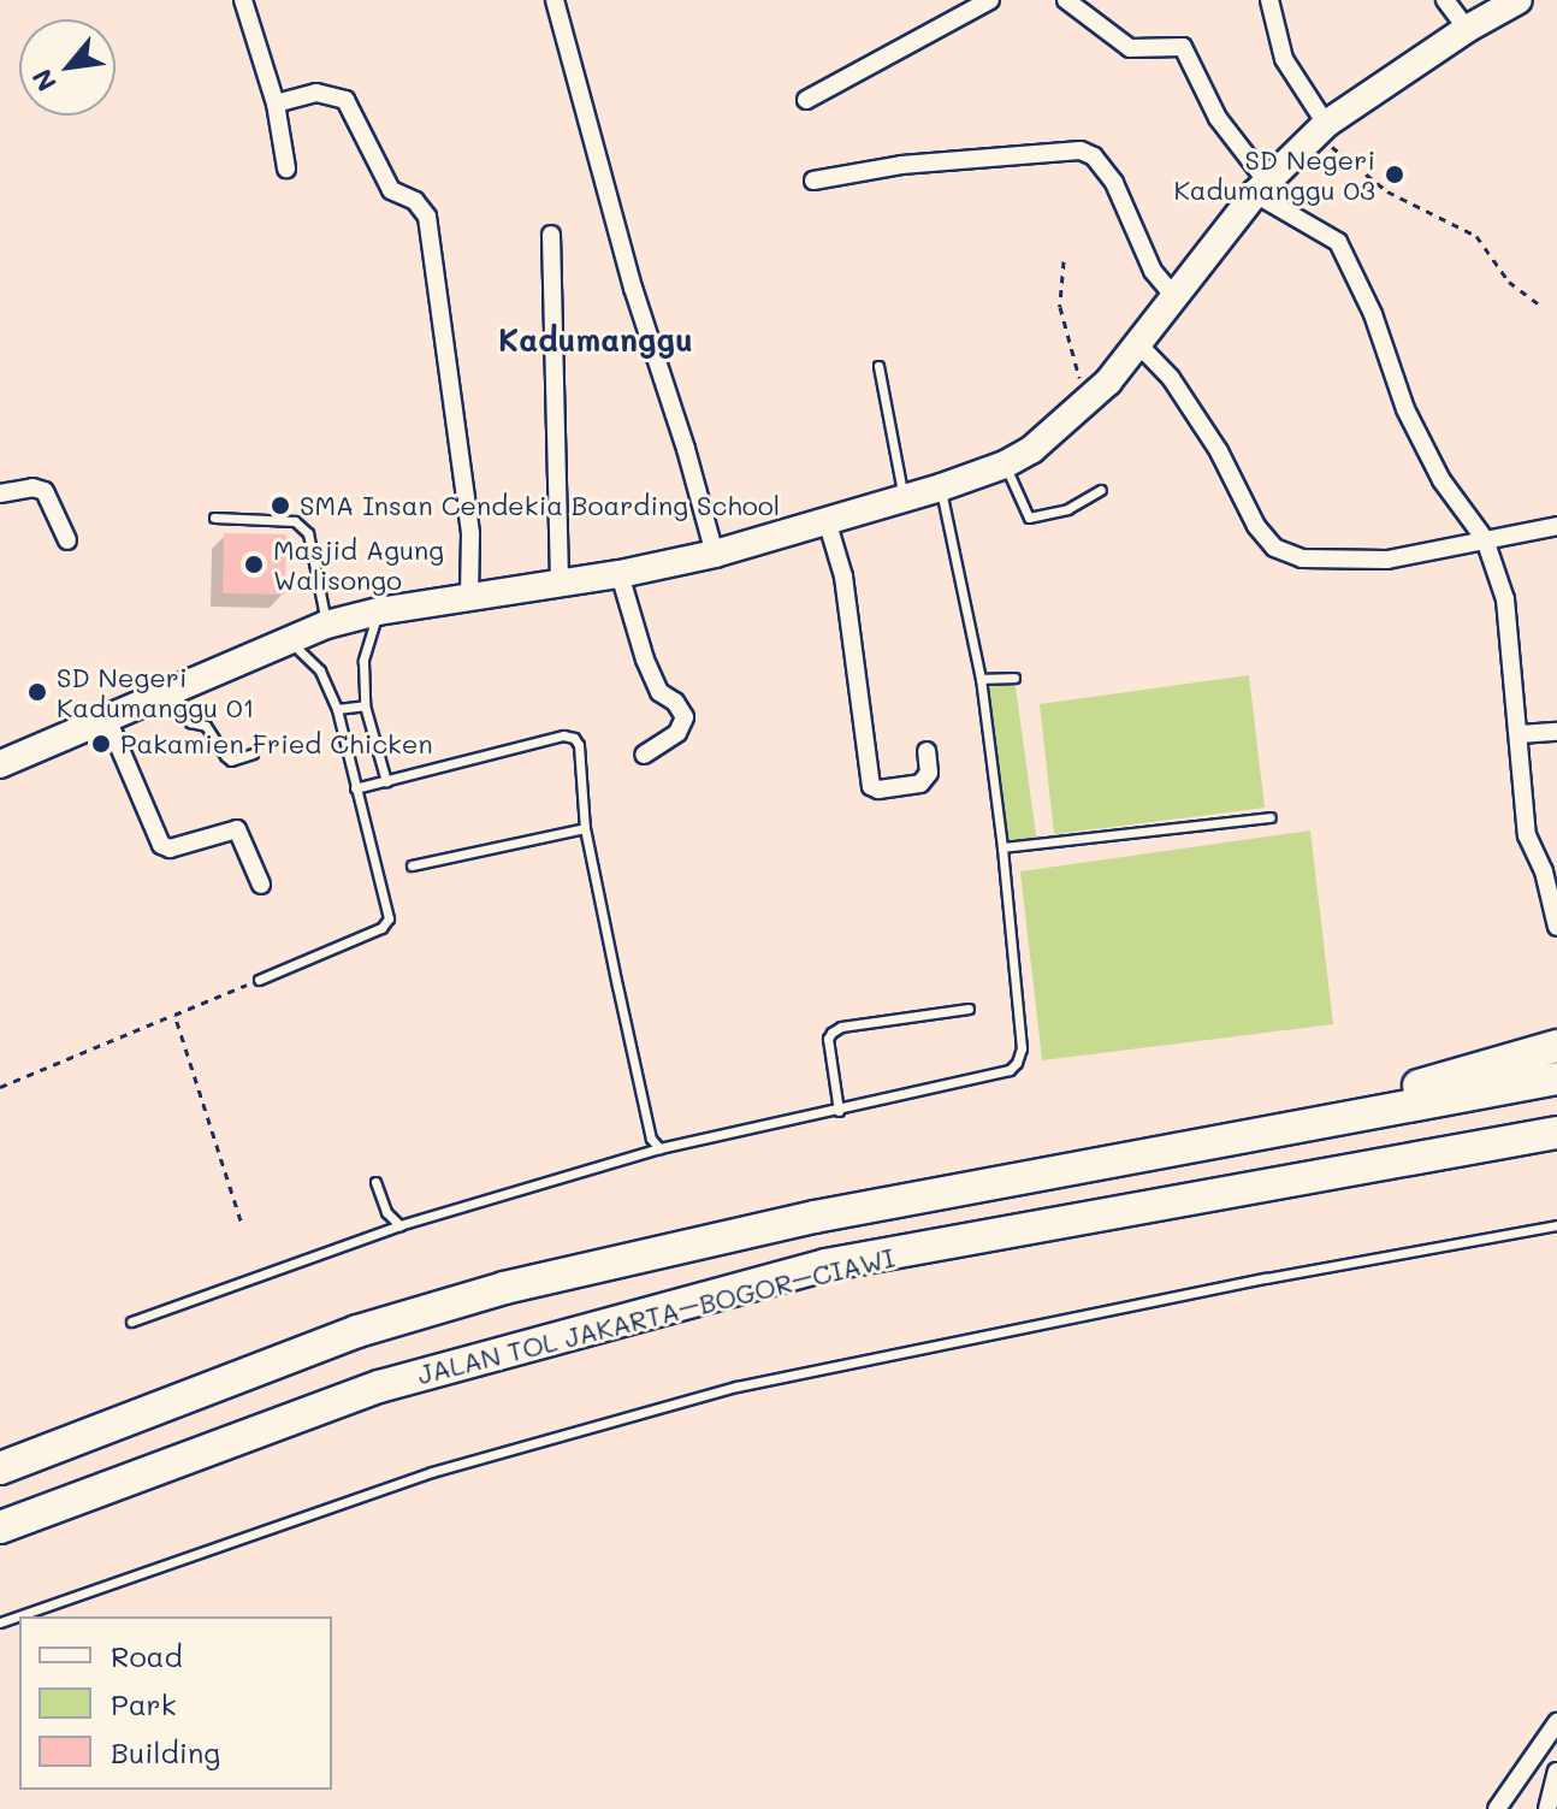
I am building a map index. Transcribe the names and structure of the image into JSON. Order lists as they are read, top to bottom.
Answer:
{
  "streets": {
    "highway": ["JALAN TOL JAKARTA–BOGOR–CIAWI"]
  },
  "districts": ["Kadumanggu"],
  "places": [
    "SD Negeri Kadumanggu 03",
    "SMA Insan Cendekia Boarding School",
    "Masjid Agung Walisongo",
    "SD Negeri Kadumanggu 01",
    "Pakamien Fried Chicken"
  ],
  "legend": ["Road", "Park", "Building"],
  "north": "bottom left"
}
